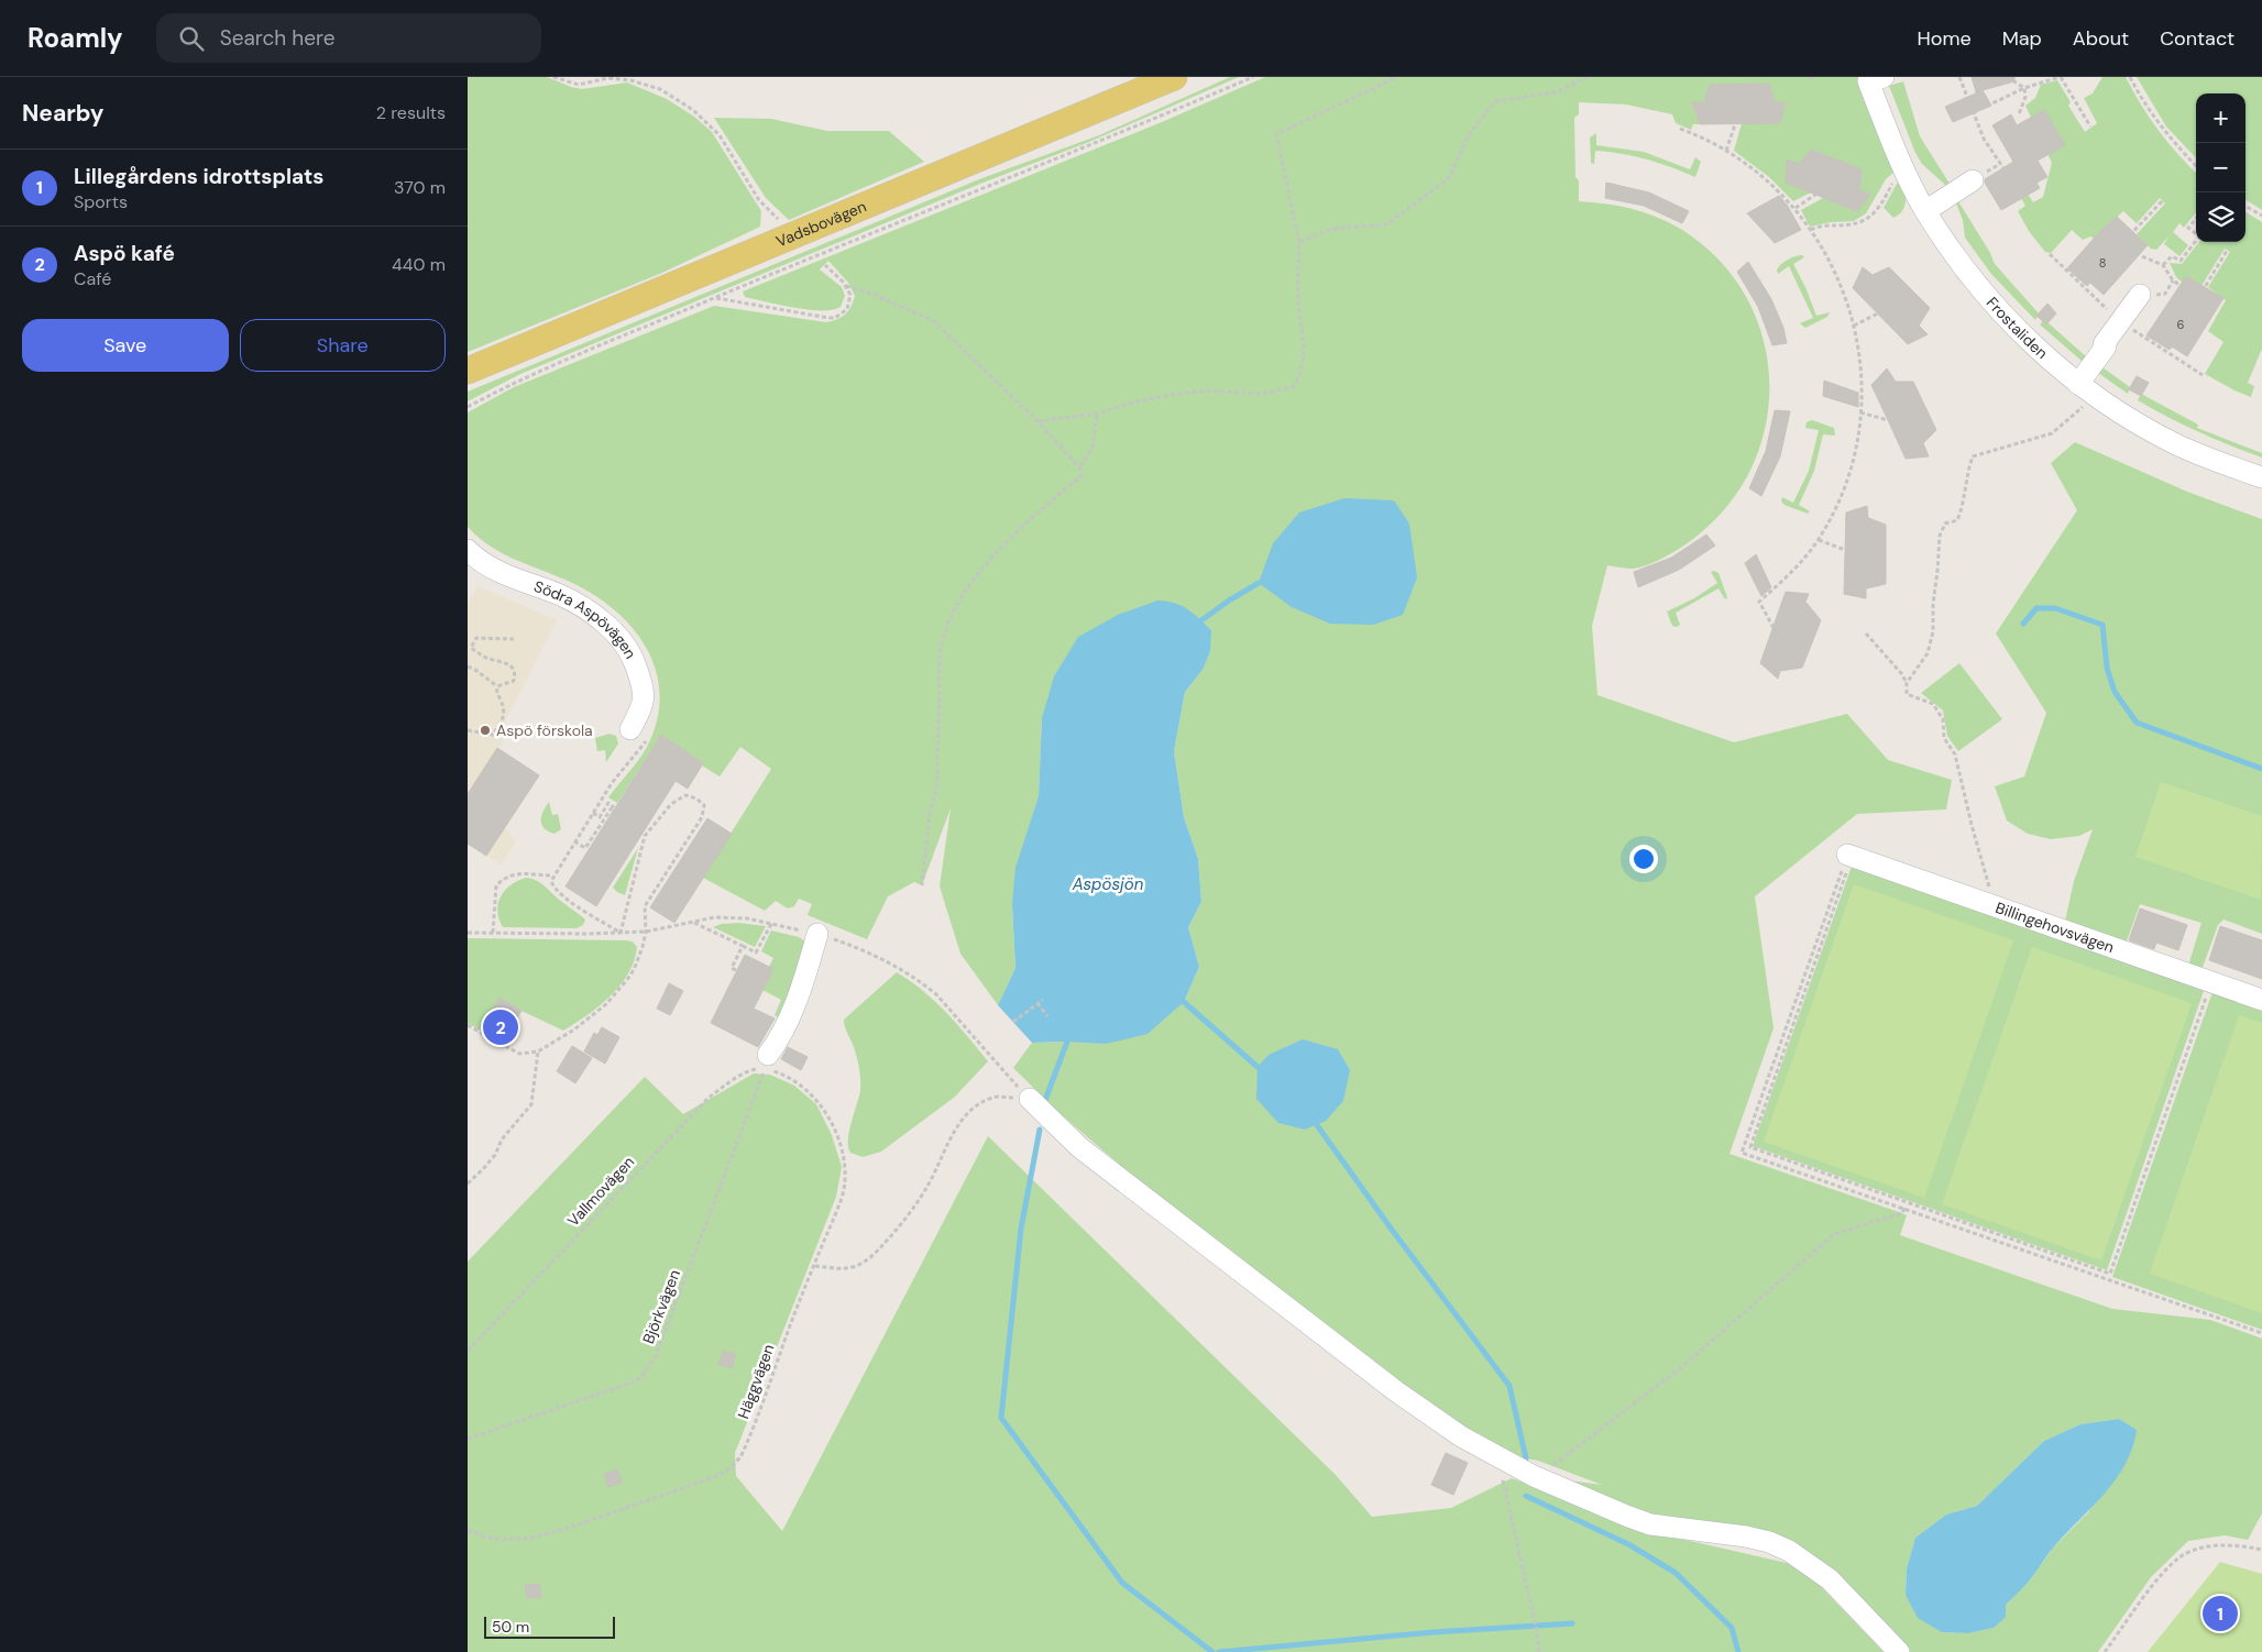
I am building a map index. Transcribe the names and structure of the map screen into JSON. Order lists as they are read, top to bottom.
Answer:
{
  "streets": {
    "main road": ["Vadsbovägen"],
    "street": ["Frostaliden", "Södra Aspövägen", "Billingehovsvägen"],
    "path": ["Vallmovägen", "Björkvägen", "Häggvägen"]
  },
  "crossings": [
    ["Vallmovägen", "Björkvägen"],
    ["Vallmovägen", "Häggvägen"],
    ["Björkvägen", "Häggvägen"]
  ],
  "water": ["Aspösjön"],
  "places": ["Aspö förskola"],
  "house_numbers": ["8", "6"],
  "scale_bar": "50 m",
  "page": {
    "header": "Roamly",
    "search": "Search here",
    "nav": [
      "Home",
      "Map",
      "About",
      "Contact"
    ],
    "heading": ["Nearby", "2 results"],
    "map_buttons": ["+", "−"],
    "list": [
      {
        "mark": "1",
        "name": "Lillegårdens idrottsplats",
        "note": "Sports",
        "value": "370 m"
      },
      {
        "mark": "2",
        "name": "Aspö kafé",
        "note": "Café",
        "value": "440 m"
      }
    ],
    "buttons": ["Save", "Share"],
    "pins": ["2", "1"],
    "scale": "50 m"
  }
}
